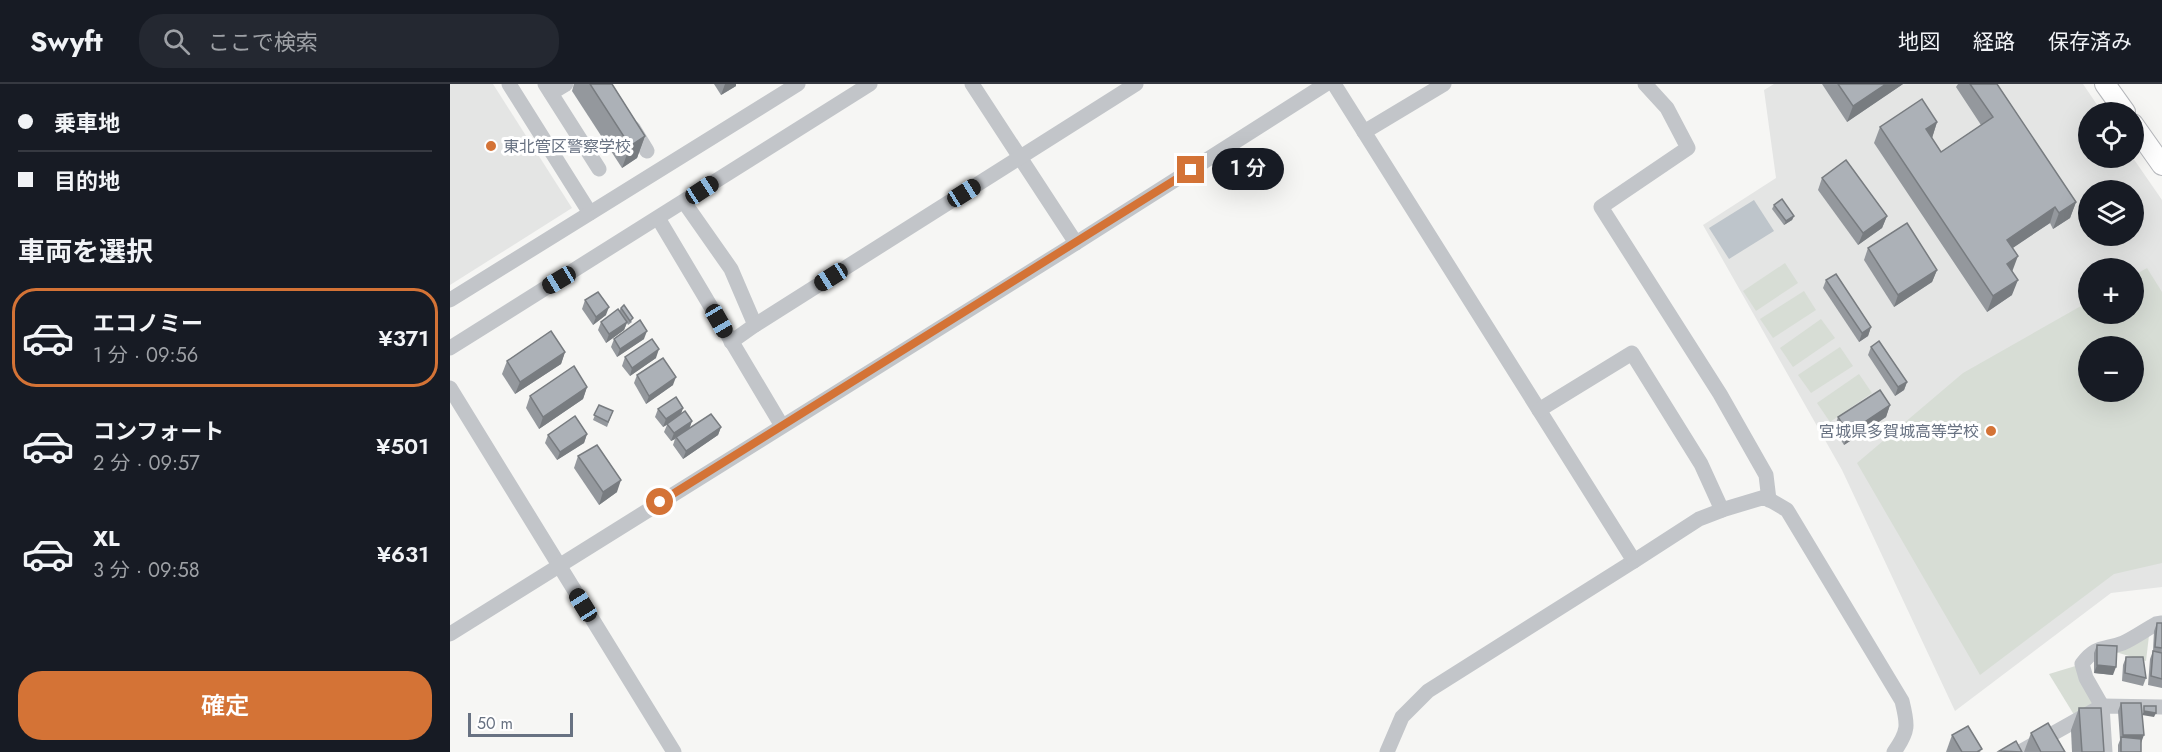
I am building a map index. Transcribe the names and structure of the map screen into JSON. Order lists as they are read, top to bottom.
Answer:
{
  "places": ["東北管区警察学校", "宮城県多賀城高等学校"],
  "scale_bar": "50 m",
  "page": {
    "header": "Swyft",
    "search": "ここで検索",
    "nav": ["地図", "経路", "保存済み"],
    "banner": ["乗車地", "目的地"],
    "map_buttons": ["+", "−"],
    "bubble": "1 分",
    "heading": "車両を選択",
    "list": [
      {
        "name": "エコノミー",
        "note": "1 分 · 09:56",
        "value": "¥371"
      },
      {
        "name": "コンフォート",
        "note": "2 分 · 09:57",
        "value": "¥501"
      },
      {
        "name": "XL",
        "note": "3 分 · 09:58",
        "value": "¥631"
      }
    ],
    "buttons": "確定",
    "scale": "50 m"
  }
}
